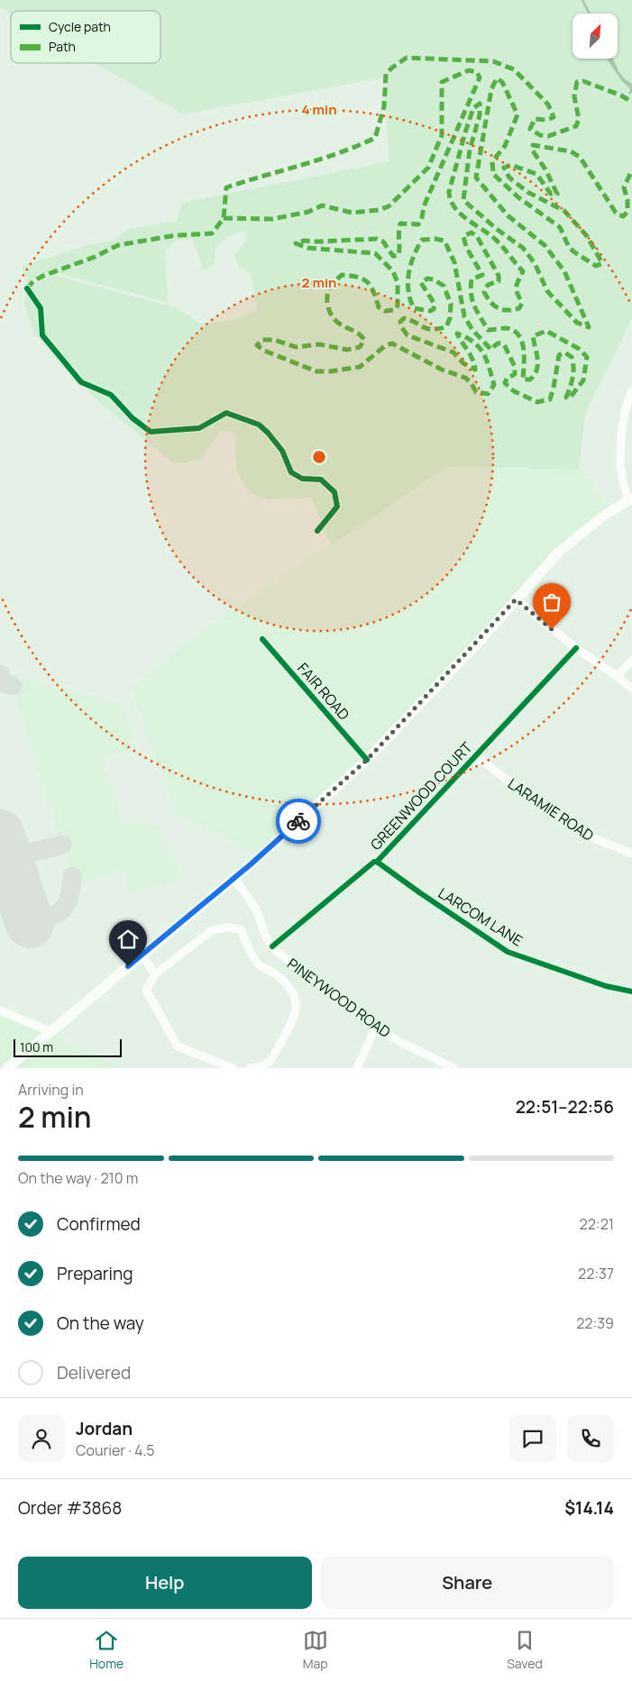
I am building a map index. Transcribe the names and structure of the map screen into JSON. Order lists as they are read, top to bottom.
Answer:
{
  "streets": {
    "street": [
      "FAIR ROAD",
      "GREENWOOD COURT",
      "LARAMIE ROAD",
      "LARCOM LANE",
      "PINEYWOOD ROAD"
    ]
  },
  "crossings": [
    ["GREENWOOD COURT", "LARAMIE ROAD"],
    ["GREENWOOD COURT", "LARCOM LANE"],
    ["GREENWOOD COURT", "PINEYWOOD ROAD"]
  ],
  "legend": ["Cycle path", "Path"],
  "scale_bar": "100 m",
  "north": "top right",
  "page": {
    "scale": "100 m",
    "heading": ["2 min", "Arriving in", "22:51–22:56"],
    "panel": [
      "Jordan",
      "Courier · 4.5",
      "Order #3868",
      "$14.14"
    ],
    "bar": "On the way · 210 m",
    "list": [
      ["Confirmed", "22:21"],
      ["Preparing", "22:37"],
      ["On the way", "22:39"],
      "Delivered"
    ],
    "buttons": ["Help", "Share"],
    "tabs": ["Home", "Map", "Saved"]
  },
  "rings": ["4 min", "2 min"]
}
